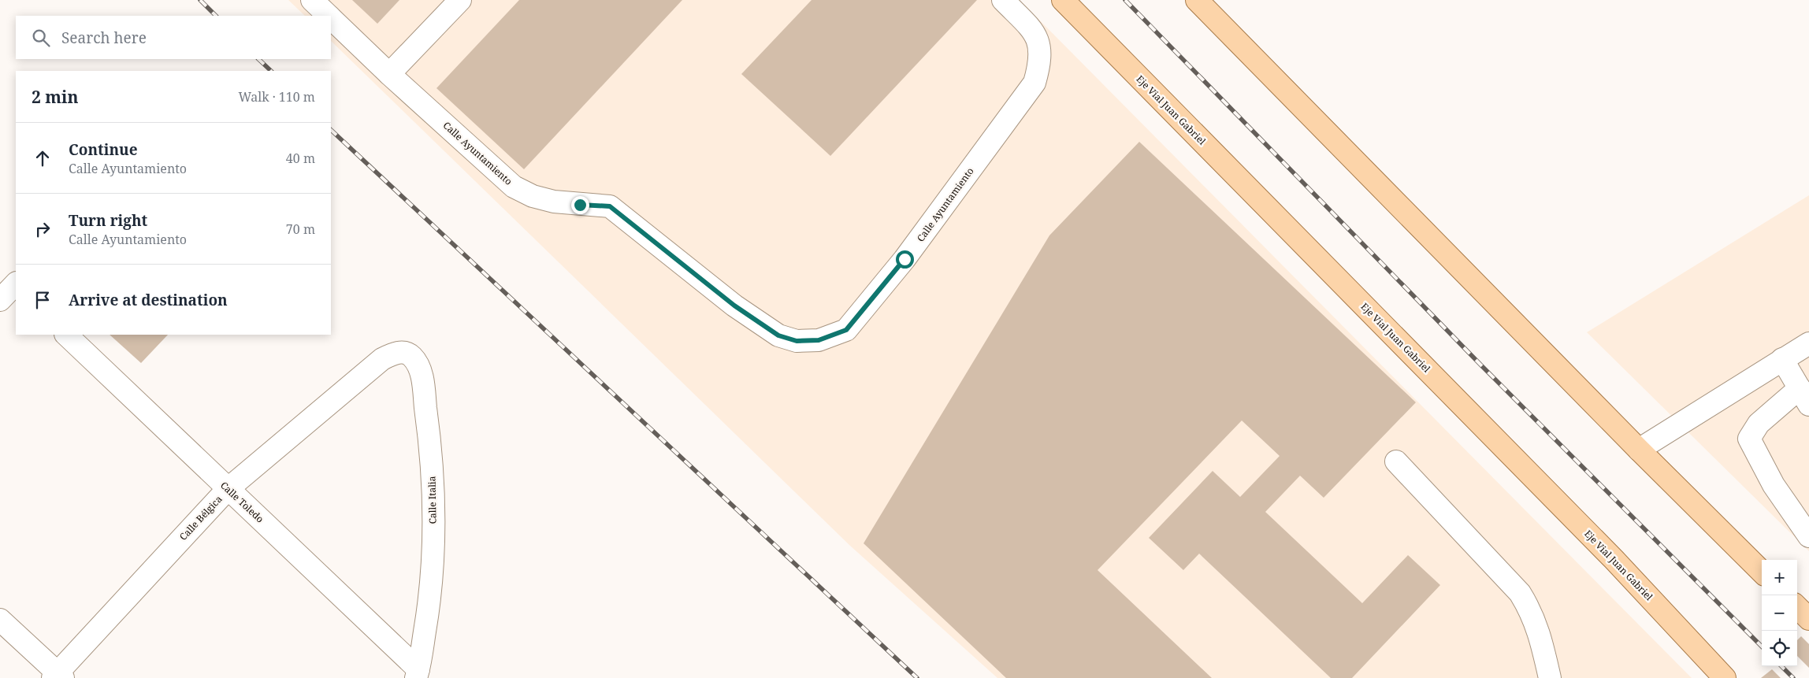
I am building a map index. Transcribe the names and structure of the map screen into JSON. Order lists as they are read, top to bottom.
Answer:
{
  "streets": {
    "main road": ["Eje Vial Juan Gabriel"],
    "street": [
      "Calle Ayuntamiento",
      "Calle Italia",
      "Calle Toledo",
      "Calle Bélgica"
    ]
  },
  "crossings": [
    ["Calle Italia", "Calle Toledo"],
    ["Calle Italia", "Calle Bélgica"],
    ["Calle Toledo", "Calle Bélgica"]
  ],
  "page": {
    "search": "Search here",
    "heading": ["2 min", "Walk · 110 m"],
    "list": [
      ["Continue", "Calle Ayuntamiento", "40 m"],
      ["Turn right", "Calle Ayuntamiento", "70 m"],
      "Arrive at destination"
    ],
    "map_buttons": ["+", "−"]
  }
}
